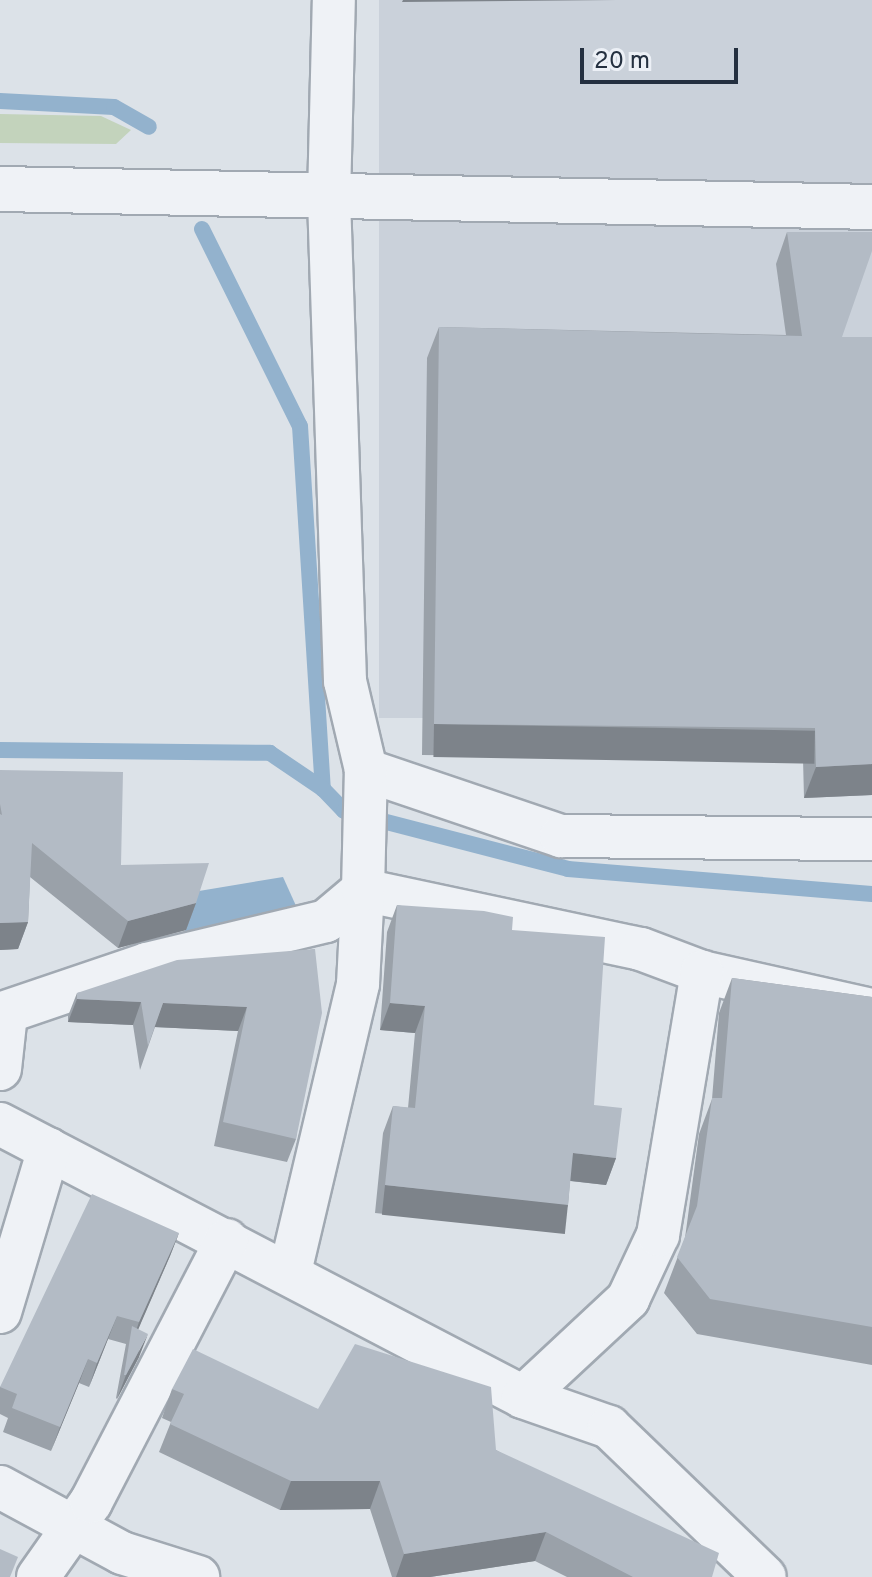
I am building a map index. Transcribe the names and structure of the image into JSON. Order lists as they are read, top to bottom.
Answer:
{
  "scale_bar": "20 m"
}
